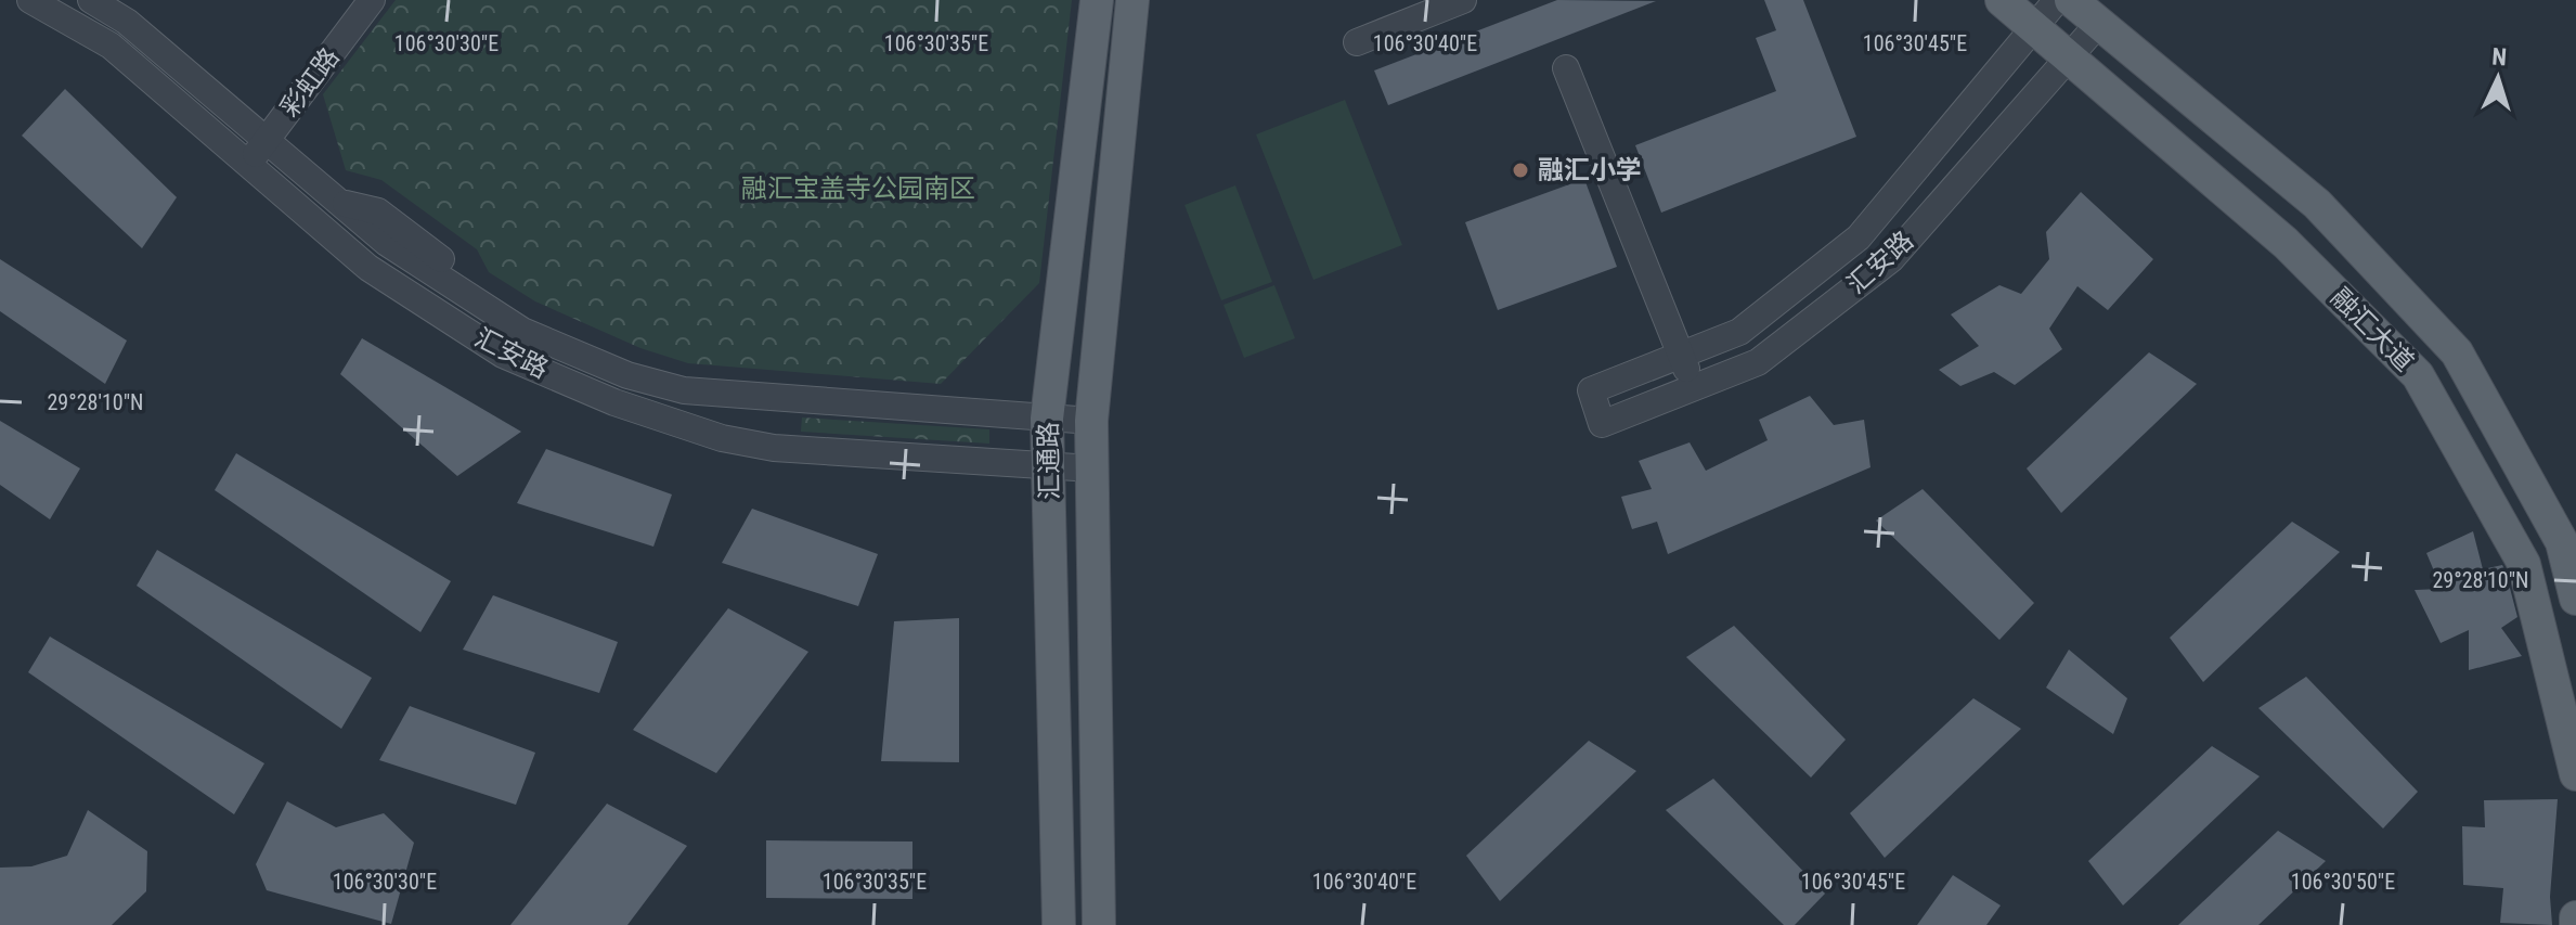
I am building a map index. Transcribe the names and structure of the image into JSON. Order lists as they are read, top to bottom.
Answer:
{
  "streets": {
    "main road": ["融汇大道", "汇通路"],
    "street": ["彩虹路", "汇安路"]
  },
  "crossings": [
    ["彩虹路", "汇安路"],
    ["汇安路", "融汇大道"],
    ["汇安路", "汇通路"]
  ],
  "parks": ["融汇宝盖寺公园南区"],
  "places": ["融汇小学"],
  "north": "top",
  "coordinates": [
    "106°30'30\"E",
    "106°30'35\"E",
    "106°30'40\"E",
    "106°30'45\"E",
    "29°28'10\"N",
    "106°30'50\"E"
  ]
}
